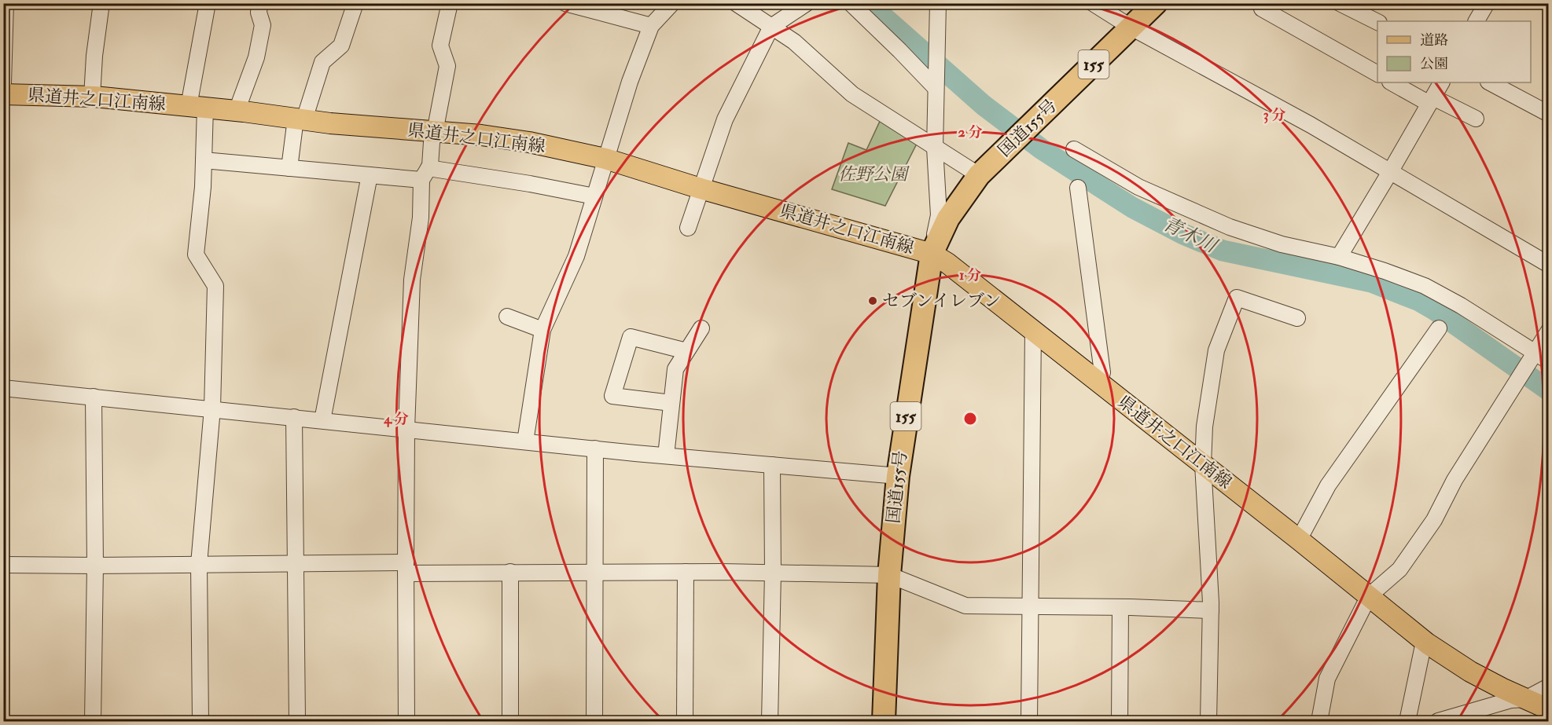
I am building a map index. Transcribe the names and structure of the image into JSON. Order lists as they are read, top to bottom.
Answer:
{
  "streets": {
    "highway": ["155", "国道155号"],
    "main road": ["県道井之口江南線"]
  },
  "crossings": [
    ["県道井之口江南線", "国道155号"]
  ],
  "water": ["青木川"],
  "parks": ["佐野公園"],
  "places": ["セブンイレブン"],
  "legend": ["道路", "公園"],
  "rings": [
    "3 分",
    "2 分",
    "1 分",
    "4 分"
  ]
}
